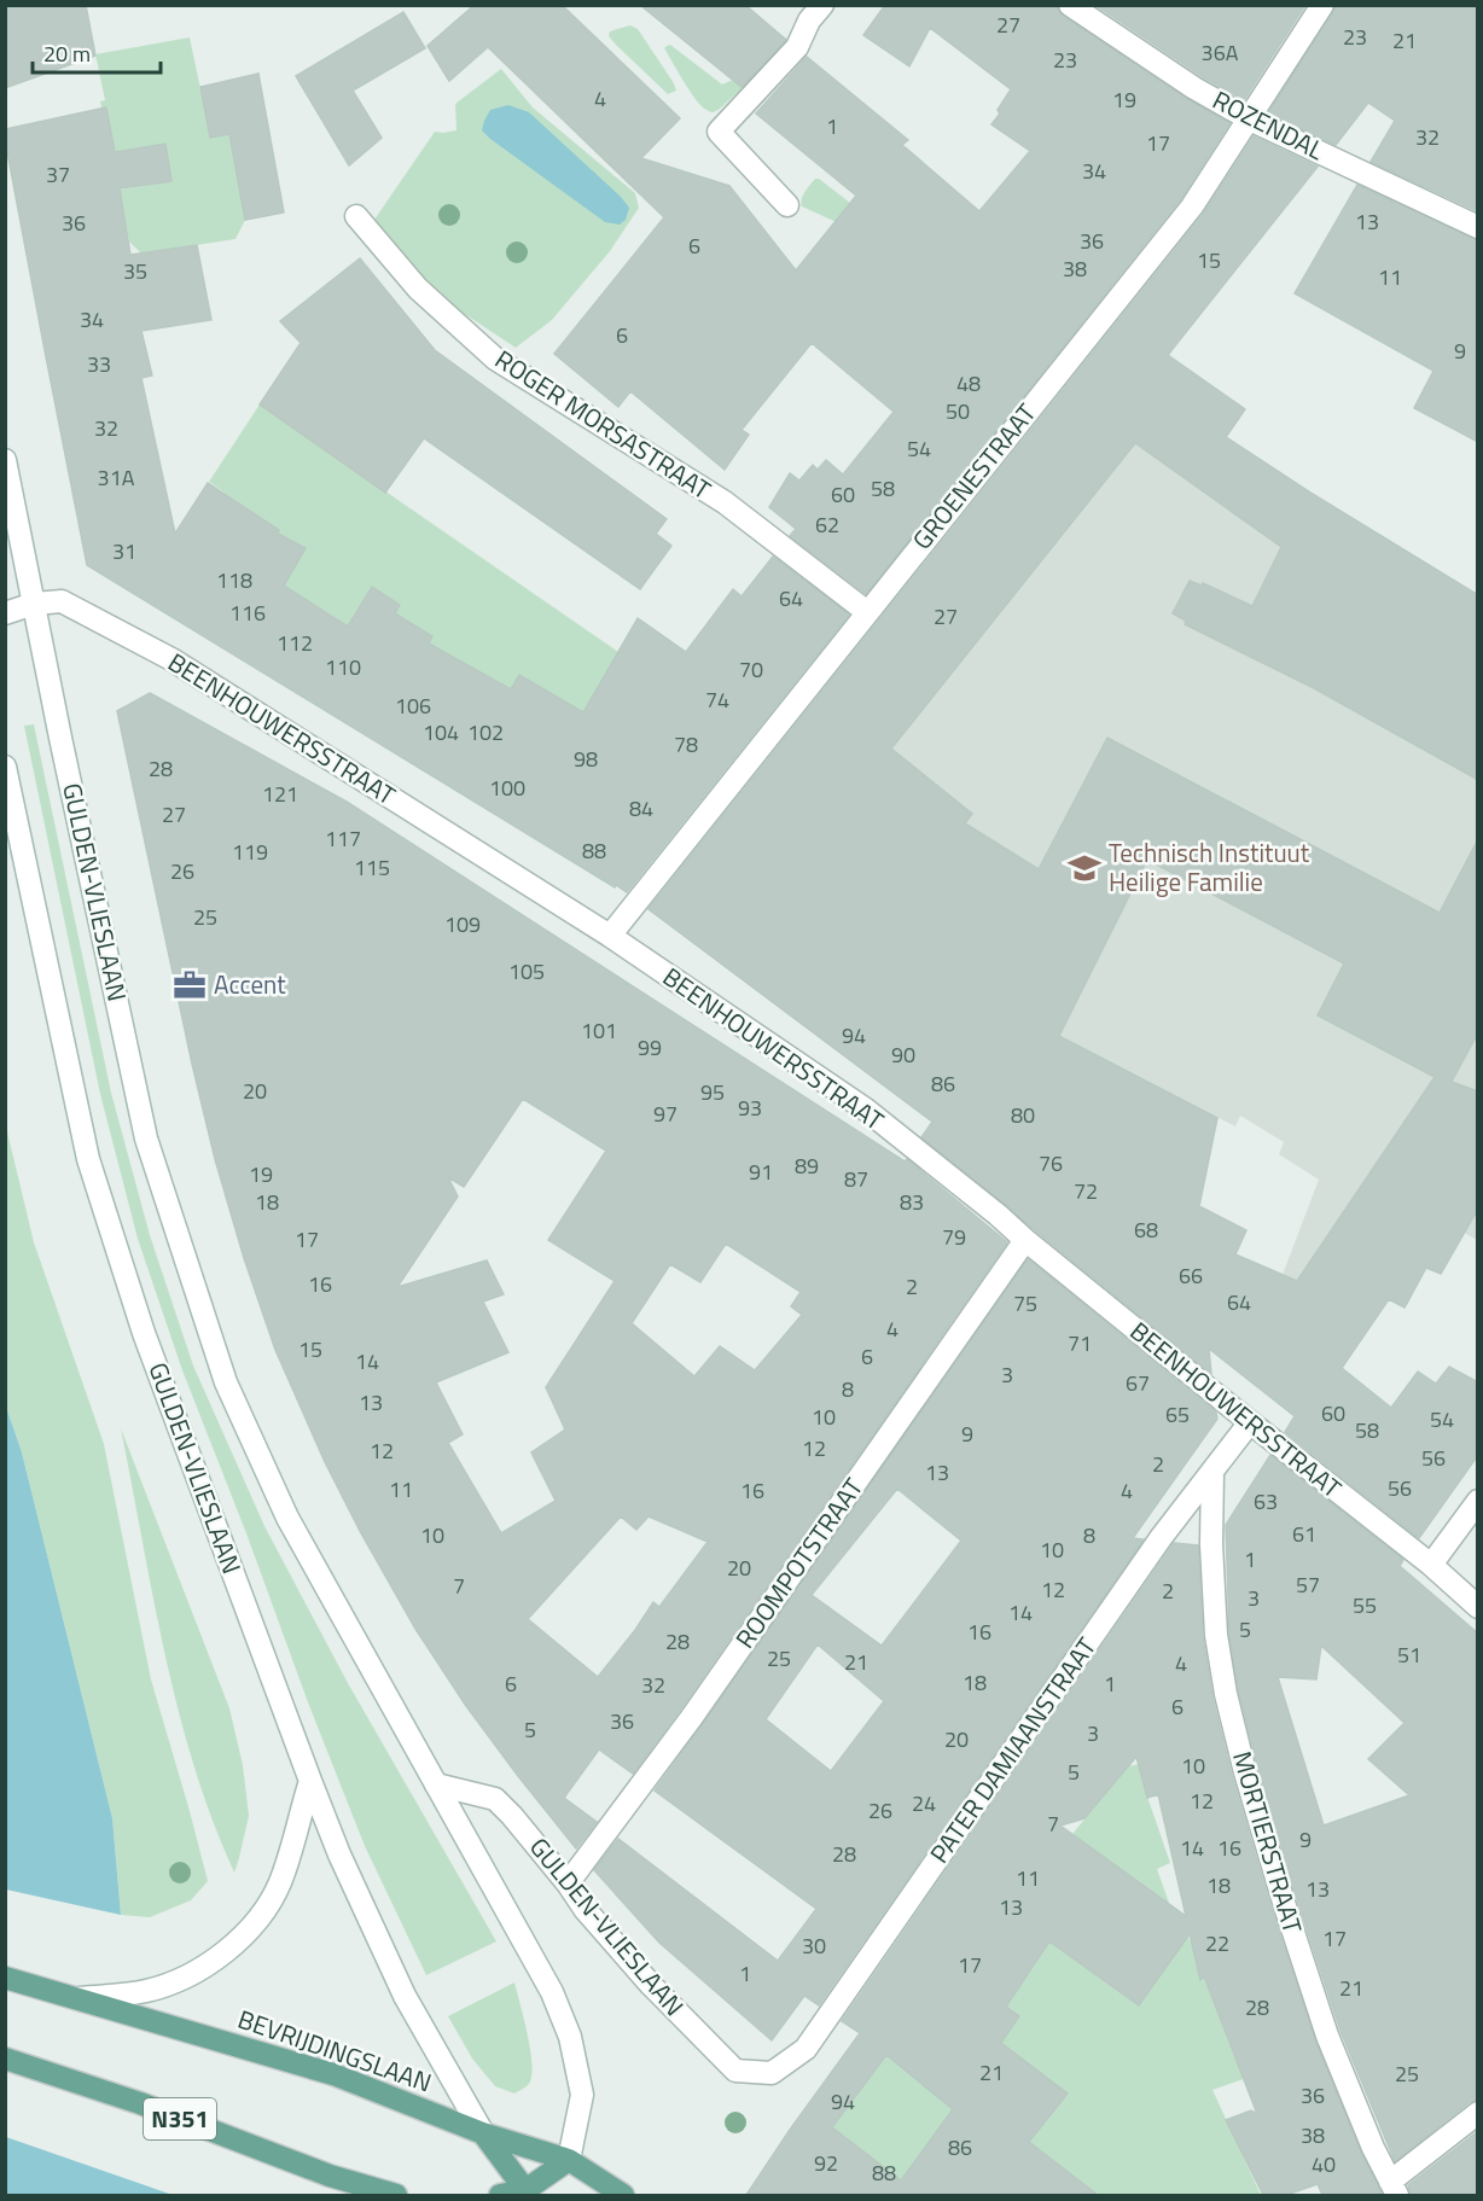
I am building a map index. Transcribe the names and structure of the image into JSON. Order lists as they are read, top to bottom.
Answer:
{
  "streets": {
    "main road": ["BEVRIJDINGSLAAN", "N351"],
    "street": [
      "ROZENDAL",
      "ROGER MORSASTRAAT",
      "GROENESTRAAT",
      "BEENHOUWERSSTRAAT",
      "GULDEN-VLIESLAAN",
      "ROOMPOTSTRAAT",
      "PATER DAMIAANSTRAAT",
      "MORTIERSTRAAT"
    ]
  },
  "crossings": [
    ["ROZENDAL", "GROENESTRAAT"],
    ["ROGER MORSASTRAAT", "GROENESTRAAT"],
    ["GROENESTRAAT", "BEENHOUWERSSTRAAT"],
    ["BEENHOUWERSSTRAAT", "GULDEN-VLIESLAAN"],
    ["BEENHOUWERSSTRAAT", "ROOMPOTSTRAAT"],
    ["BEENHOUWERSSTRAAT", "PATER DAMIAANSTRAAT"],
    ["GULDEN-VLIESLAAN", "ROOMPOTSTRAAT"],
    ["GULDEN-VLIESLAAN", "PATER DAMIAANSTRAAT"],
    ["GULDEN-VLIESLAAN", "BEVRIJDINGSLAAN"],
    ["PATER DAMIAANSTRAAT", "MORTIERSTRAAT"]
  ],
  "places": {
    "school or university": ["Technisch Instituut Heilige Familie"],
    "office": ["Accent"]
  },
  "house_numbers": [
    "27",
    "23",
    "21",
    "36A",
    "23",
    "4",
    "19",
    "1",
    "32",
    "17",
    "34",
    "37",
    "13",
    "36",
    "36",
    "6",
    "15",
    "38",
    "35",
    "11",
    "34",
    "6",
    "9",
    "33",
    "48",
    "50",
    "32",
    "54",
    "31A",
    "58",
    "60",
    "62",
    "31",
    "118",
    "64",
    "116",
    "27",
    "112",
    "110",
    "70",
    "74",
    "106",
    "104",
    "102",
    "78",
    "98",
    "28",
    "100",
    "121",
    "84",
    "27",
    "117",
    "88",
    "119",
    "115",
    "26",
    "25",
    "109",
    "105",
    "101",
    "94",
    "99",
    "90",
    "86",
    "20",
    "95",
    "93",
    "97",
    "80",
    "76",
    "89",
    "91",
    "19",
    "87",
    "72",
    "18",
    "83",
    "68",
    "79",
    "17",
    "66",
    "16",
    "2",
    "64",
    "75",
    "4",
    "71",
    "15",
    "6",
    "14",
    "3",
    "67",
    "8",
    "13",
    "60",
    "65",
    "10",
    "54",
    "58",
    "9",
    "12",
    "12",
    "56",
    "2",
    "13",
    "56",
    "11",
    "16",
    "4",
    "63",
    "61",
    "10",
    "8",
    "10",
    "1",
    "20",
    "57",
    "7",
    "12",
    "2",
    "3",
    "55",
    "14",
    "5",
    "16",
    "28",
    "51",
    "25",
    "21",
    "4",
    "18",
    "6",
    "1",
    "32",
    "6",
    "36",
    "5",
    "3",
    "20",
    "10",
    "5",
    "12",
    "24",
    "26",
    "7",
    "9",
    "14",
    "16",
    "28",
    "11",
    "18",
    "13",
    "13",
    "17",
    "22",
    "30",
    "17",
    "1",
    "21",
    "28",
    "21",
    "25",
    "36",
    "94",
    "38",
    "86",
    "92",
    "40",
    "88"
  ],
  "scale_bar": "20 m"
}
